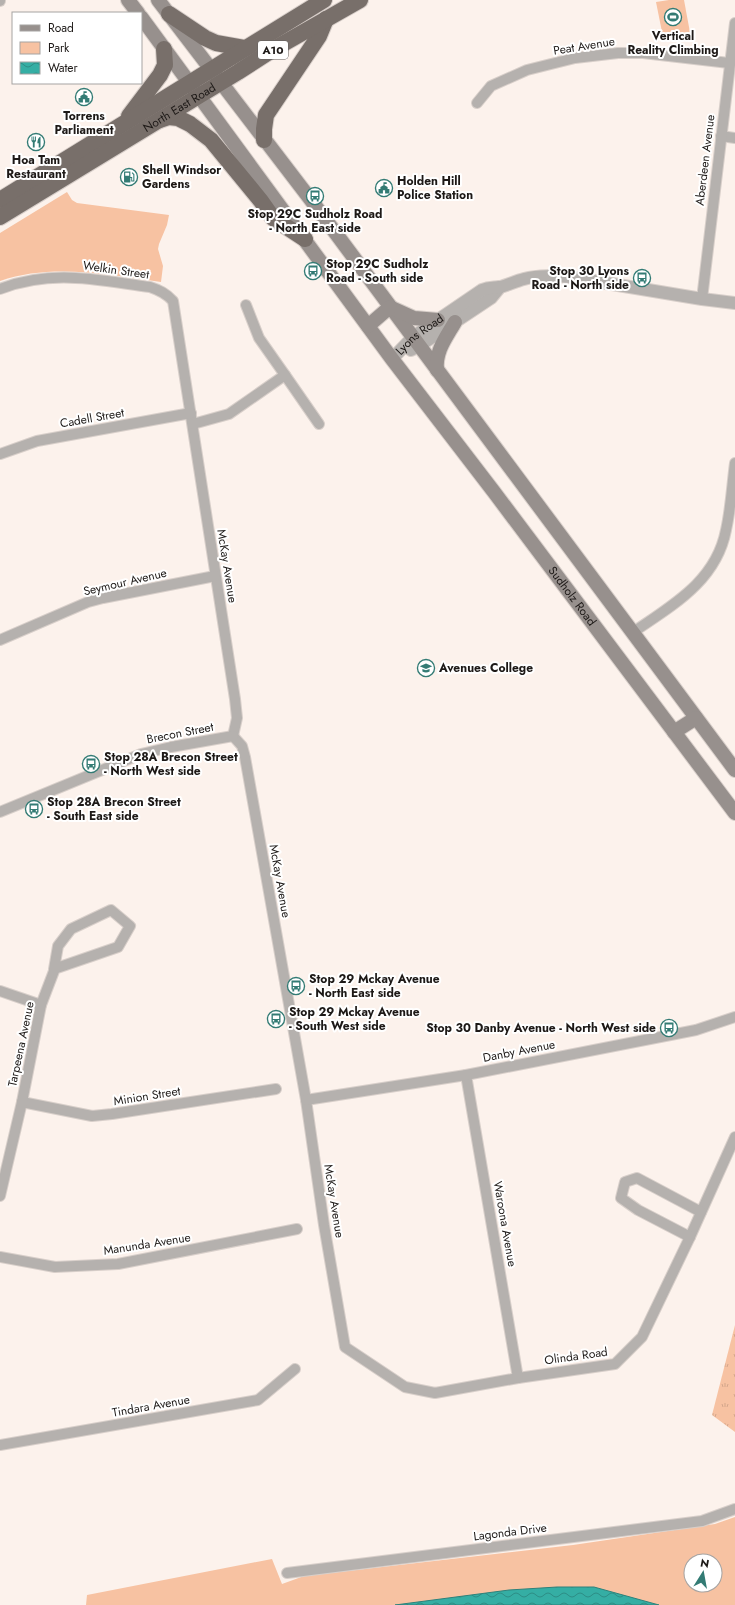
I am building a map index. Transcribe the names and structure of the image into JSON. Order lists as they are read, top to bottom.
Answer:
{
  "streets": {
    "highway": ["A10", "North East Road"],
    "main road": ["Sudholz Road"],
    "street": [
      "Peat Avenue",
      "Aberdeen Avenue",
      "Welkin Street",
      "Lyons Road",
      "Cadell Street",
      "McKay Avenue",
      "Seymour Avenue",
      "Brecon Street",
      "Tarpeena Avenue",
      "Danby Avenue",
      "Minion Street",
      "Waroona Avenue",
      "Manunda Avenue",
      "Olinda Road",
      "Tindara Avenue",
      "Lagonda Drive"
    ]
  },
  "crossings": [
    ["Peat Avenue", "Aberdeen Avenue"],
    ["North East Road", "Sudholz Road"],
    ["Aberdeen Avenue", "Lyons Road"],
    ["Welkin Street", "Cadell Street"],
    ["Welkin Street", "McKay Avenue"],
    ["Lyons Road", "Sudholz Road"],
    ["Cadell Street", "McKay Avenue"],
    ["McKay Avenue", "Seymour Avenue"],
    ["McKay Avenue", "Brecon Street"],
    ["McKay Avenue", "Danby Avenue"],
    ["McKay Avenue", "Olinda Road"],
    ["Tarpeena Avenue", "Minion Street"],
    ["Danby Avenue", "Waroona Avenue"],
    ["Waroona Avenue", "Olinda Road"]
  ],
  "places": {
    "sports": ["Vertical Reality Climbing"],
    "public building": ["Torrens Parliament", "Holden Hill Police Station"],
    "restaurant": ["Hoa Tam Restaurant"],
    "fuel station": ["Shell Windsor Gardens"],
    "bus stop": [
      "Stop 29C Sudholz Road - North East side",
      "Stop 29C Sudholz Road - South side",
      "Stop 30 Lyons Road - North side",
      "Stop 28A Brecon Street - North West side",
      "Stop 28A Brecon Street - South East side",
      "Stop 29 Mckay Avenue - North East side",
      "Stop 29 Mckay Avenue - South West side",
      "Stop 30 Danby Avenue - North West side"
    ],
    "school or university": ["Avenues College"]
  },
  "legend": ["Road", "Park", "Water"],
  "north": "top"
}
